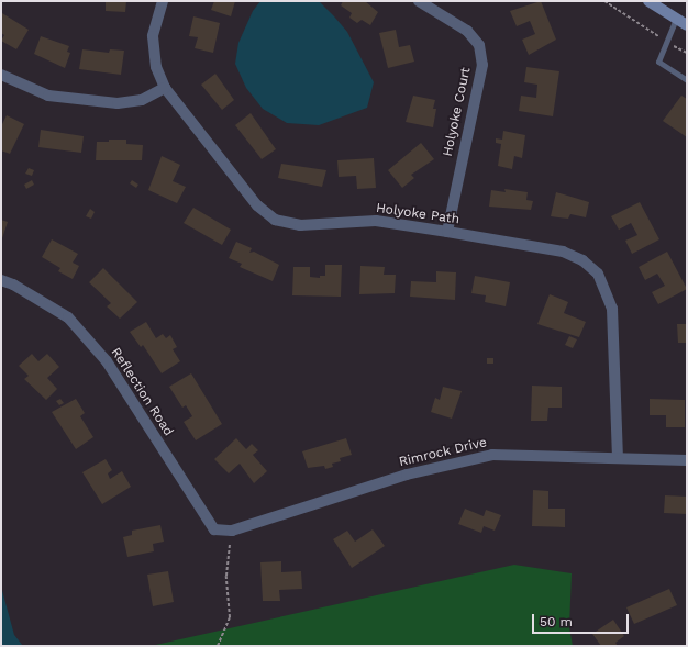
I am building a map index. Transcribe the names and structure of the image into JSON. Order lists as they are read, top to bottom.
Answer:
{
  "streets": {
    "street": [
      "Holyoke Court",
      "Holyoke Path",
      "Reflection Road",
      "Rimrock Drive"
    ]
  },
  "crossings": [
    ["Holyoke Court", "Holyoke Path"],
    ["Holyoke Path", "Rimrock Drive"],
    ["Reflection Road", "Rimrock Drive"]
  ],
  "scale_bar": "50 m"
}
